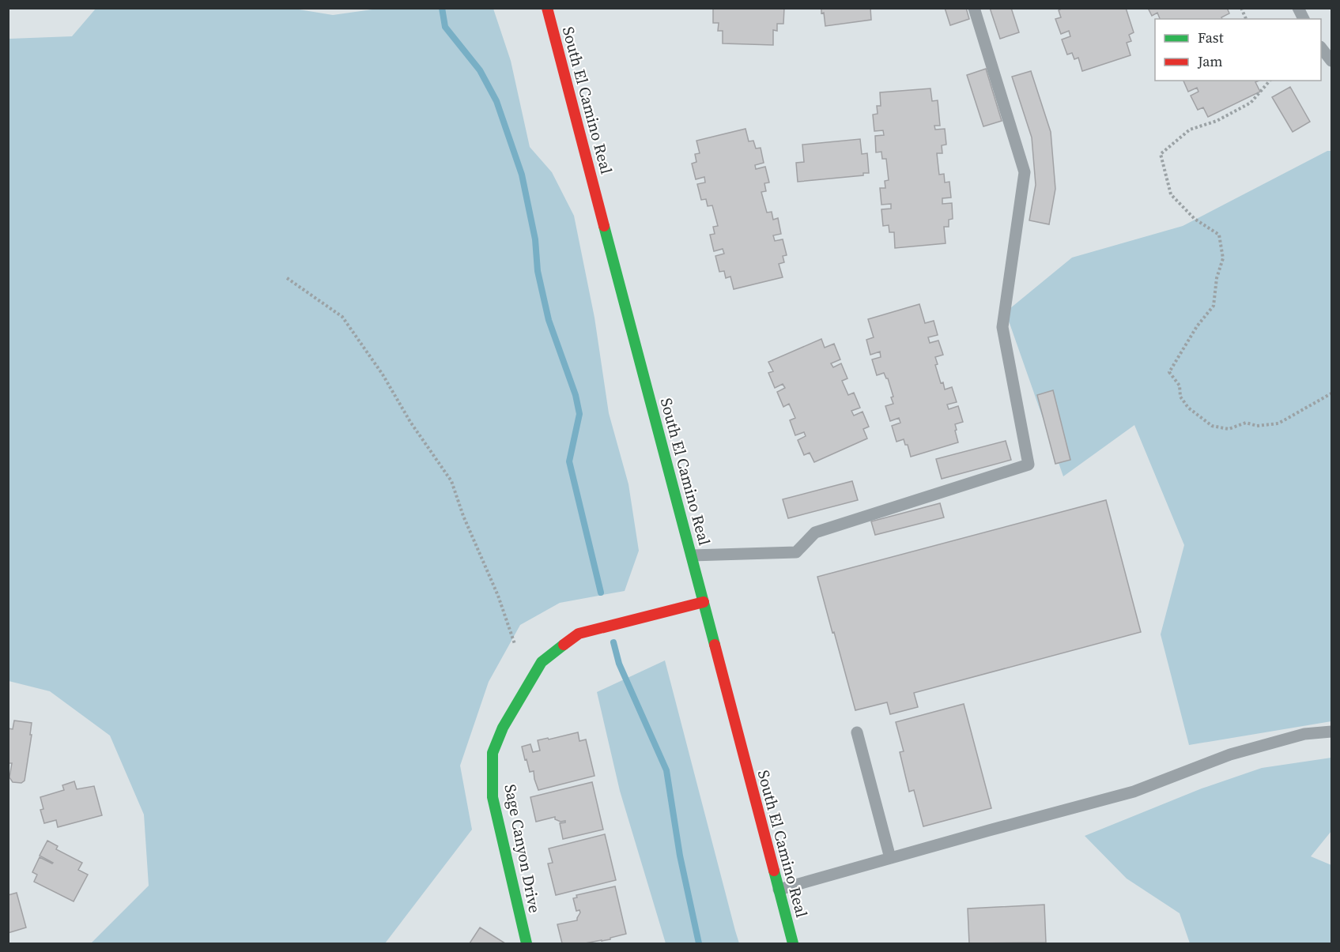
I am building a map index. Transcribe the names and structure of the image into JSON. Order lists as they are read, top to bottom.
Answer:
{
  "streets": {
    "main road": ["South El Camino Real", "Sage Canyon Drive"]
  },
  "crossings": [
    ["South El Camino Real", "Sage Canyon Drive"]
  ],
  "legend": ["Fast", "Jam"]
}
